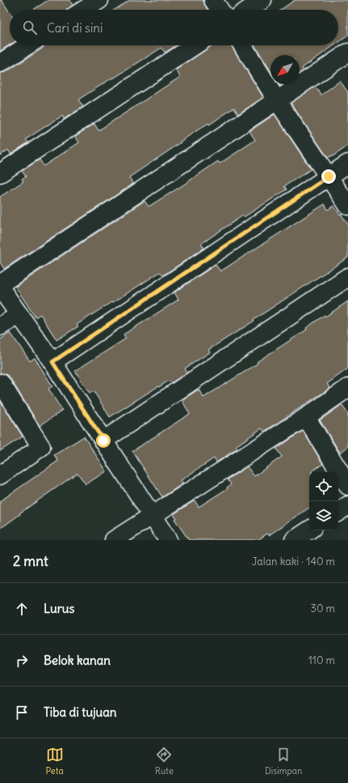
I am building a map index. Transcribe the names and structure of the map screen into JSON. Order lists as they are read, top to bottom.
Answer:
{
  "north": "bottom left",
  "page": {
    "search": "Cari di sini",
    "heading": ["2 mnt", "Jalan kaki · 140 m"],
    "list": [
      ["Lurus", "30 m"],
      ["Belok kanan", "110 m"],
      "Tiba di tujuan"
    ],
    "nav": ["Peta", "Rute", "Disimpan"]
  }
}
